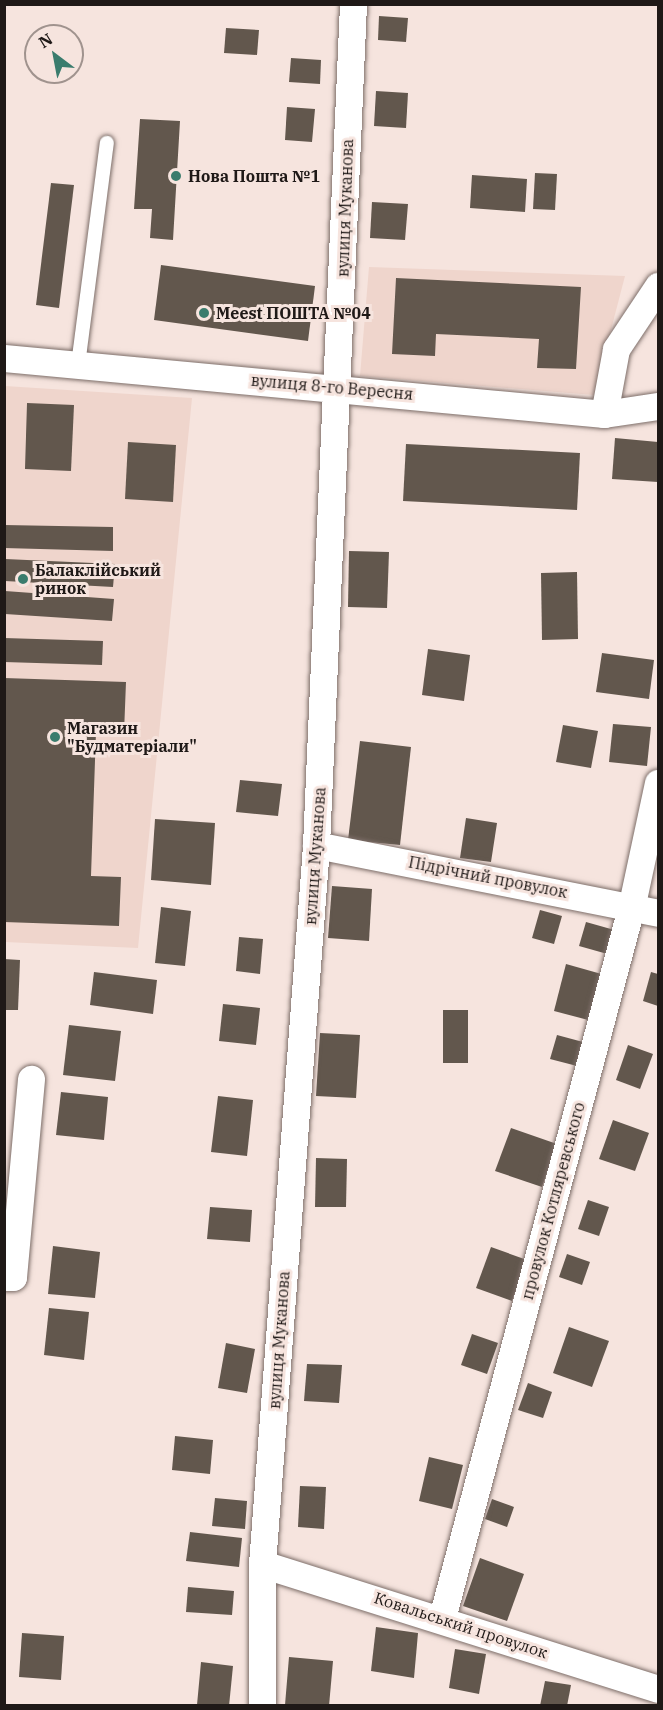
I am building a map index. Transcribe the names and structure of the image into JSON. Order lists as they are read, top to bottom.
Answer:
{
  "streets": {
    "street": [
      "вулиця Муканова",
      "вулиця 8-го Вересня",
      "Підрічний провулок",
      "провулок Котляревського",
      "Ковальський провулок"
    ]
  },
  "crossings": [
    ["вулиця Муканова", "вулиця 8-го Вересня"],
    ["вулиця Муканова", "Підрічний провулок"],
    ["вулиця Муканова", "Ковальський провулок"],
    ["Підрічний провулок", "провулок Котляревського"],
    ["провулок Котляревського", "Ковальський провулок"]
  ],
  "places": [
    "Нова Пошта №1",
    "Meest ПОШТА №04",
    "Балаклійський ринок",
    "Магазин \"Будматеріали\""
  ],
  "north": "top left"
}
